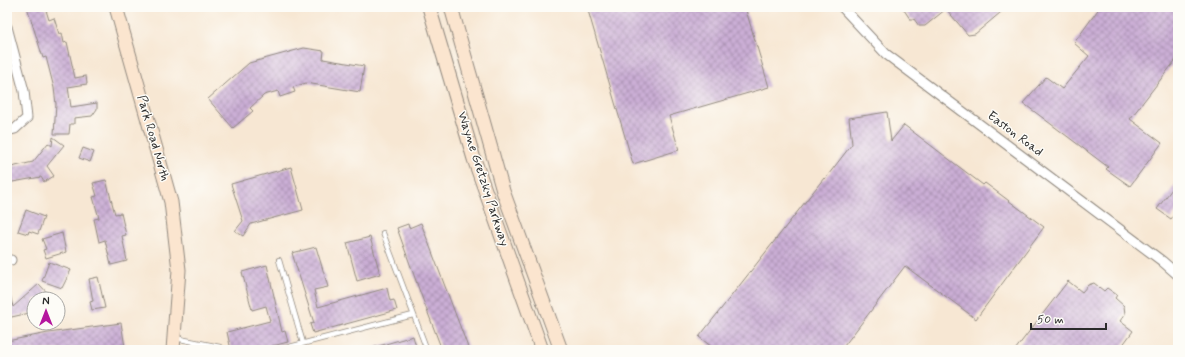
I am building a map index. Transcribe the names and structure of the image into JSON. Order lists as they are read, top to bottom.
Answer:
{
  "streets": {
    "main road": ["Park Road North", "Wayne Gretzky Parkway"],
    "street": ["Easton Road"]
  },
  "scale_bar": "50 m",
  "north": "top"
}
